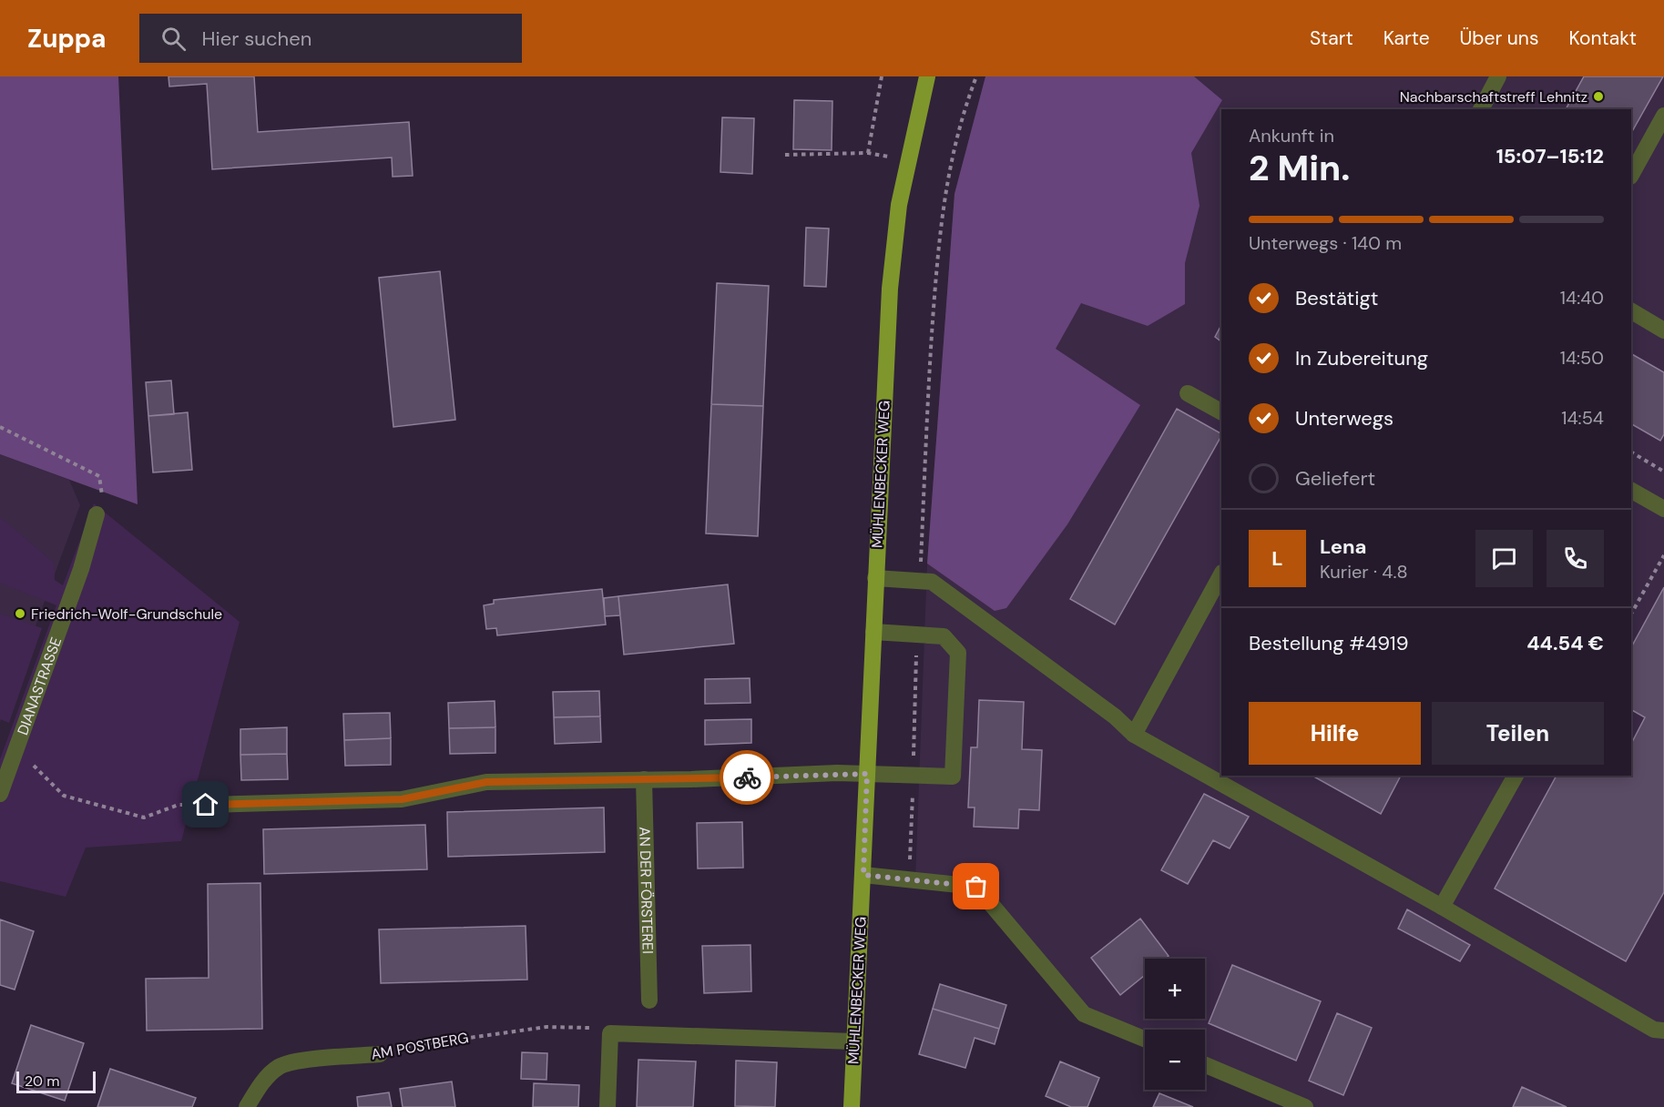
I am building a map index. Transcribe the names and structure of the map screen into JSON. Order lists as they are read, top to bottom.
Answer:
{
  "streets": {
    "main road": ["MÜHLENBECKER WEG"],
    "street": ["DIANASTRASSE", "AN DER FÖRSTEREI", "AM POSTBERG"]
  },
  "places": ["Nachbarschaftstreff Lehnitz", "Friedrich-Wolf-Grundschule"],
  "scale_bar": "20 m",
  "page": {
    "header": "Zuppa",
    "search": "Hier suchen",
    "nav": [
      "Start",
      "Karte",
      "Über uns",
      "Kontakt"
    ],
    "heading": ["2 Min.", "Ankunft in", "15:07–15:12"],
    "panel": [
      "Lena",
      "Kurier · 4.8",
      "Bestellung #4919",
      "44.54 €"
    ],
    "bar": "Unterwegs · 140 m",
    "list": [
      ["Bestätigt", "14:40"],
      ["In Zubereitung", "14:50"],
      ["Unterwegs", "14:54"],
      "Geliefert"
    ],
    "round": "L",
    "buttons": ["Hilfe", "Teilen"],
    "map_buttons": ["+", "−"],
    "scale": "20 m"
  }
}
